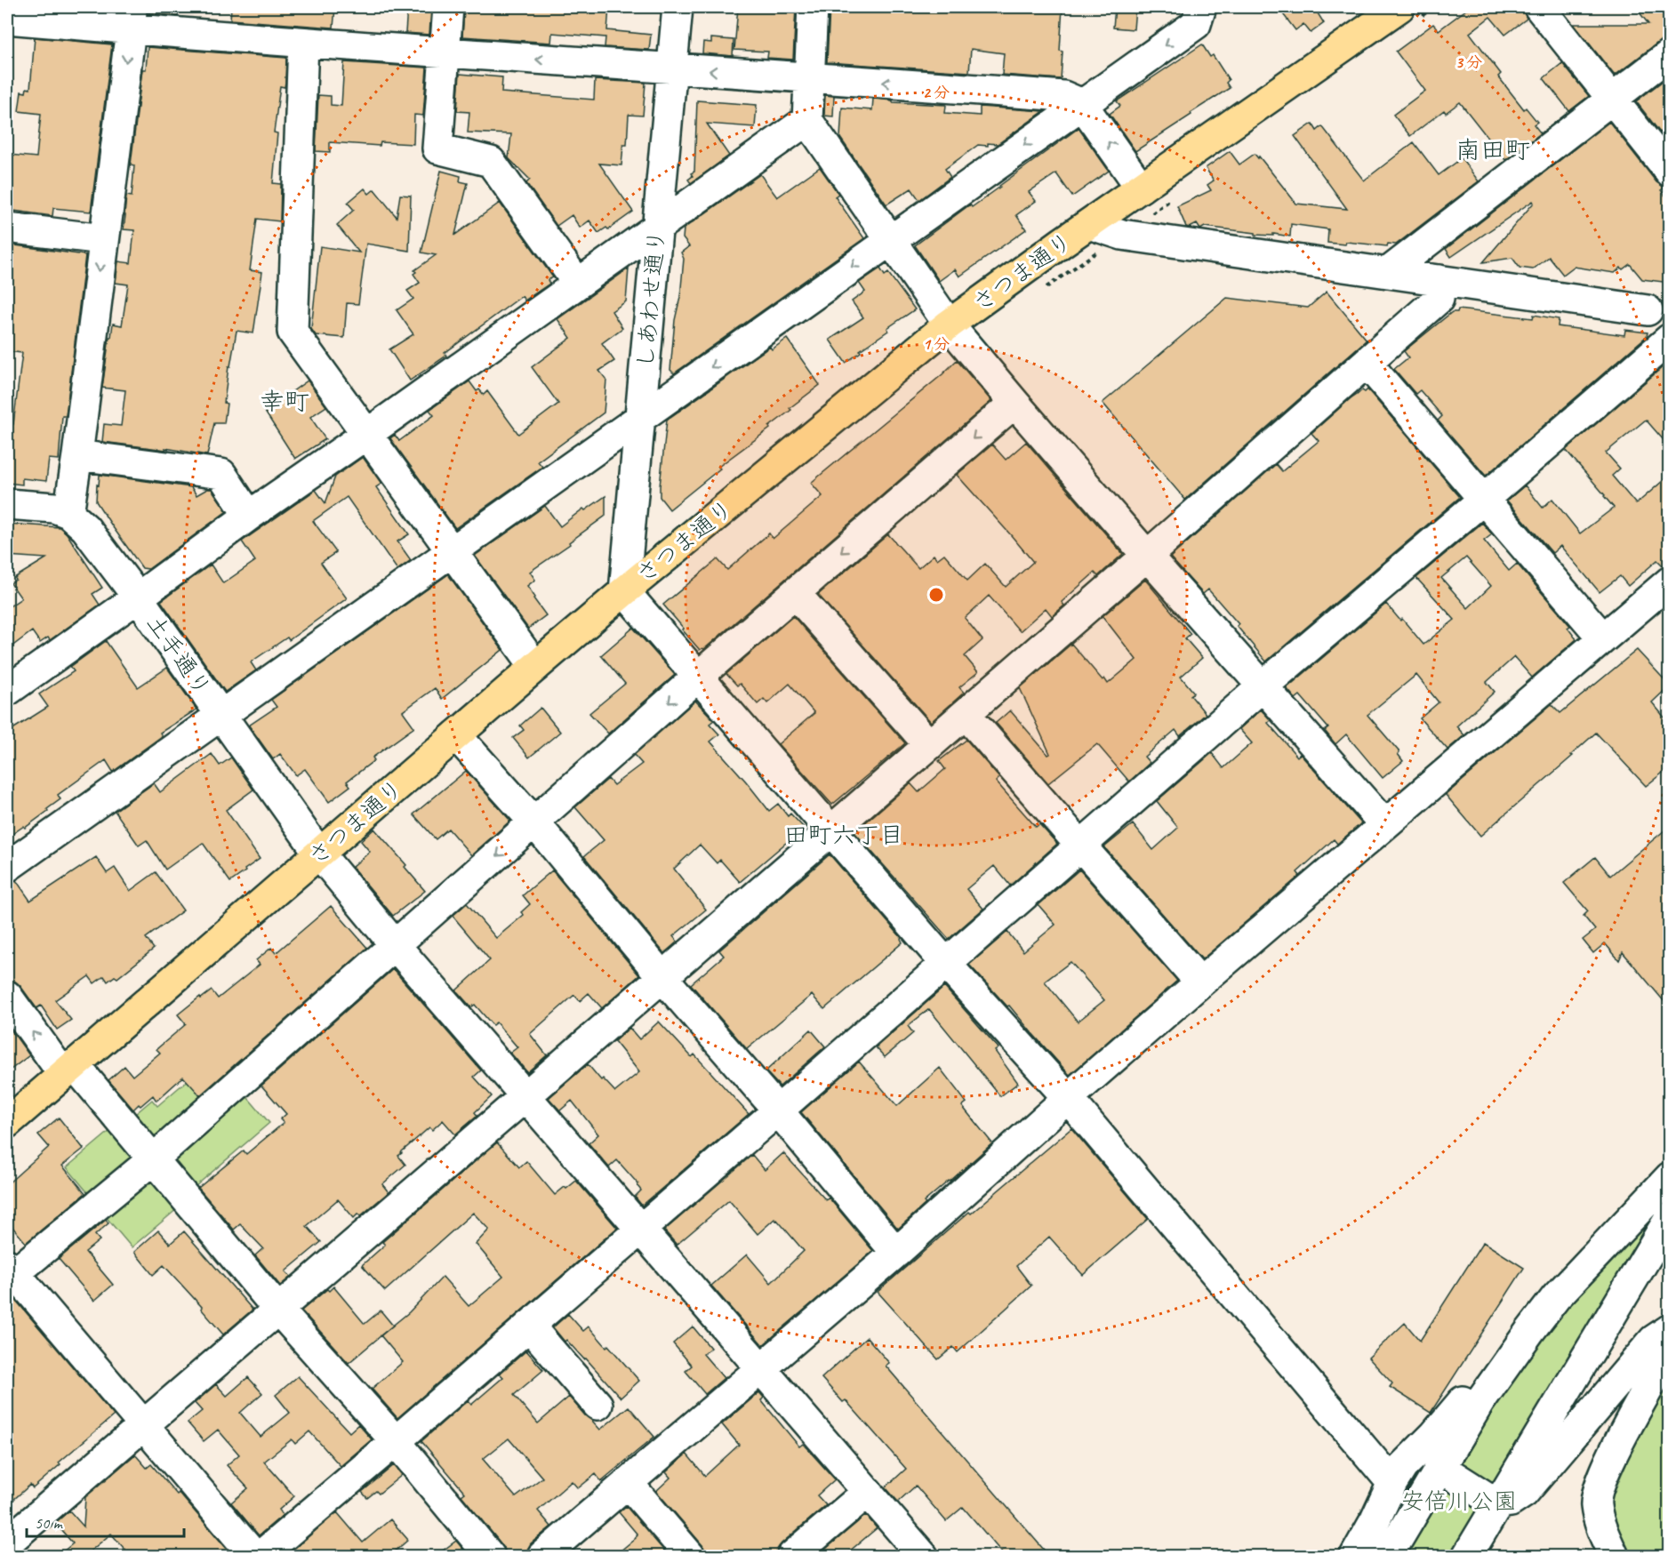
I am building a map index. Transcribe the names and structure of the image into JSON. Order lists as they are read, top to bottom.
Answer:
{
  "streets": {
    "main road": ["さつま通り"],
    "street": ["しあわせ通り", "土手通り"]
  },
  "crossings": [
    ["さつま通り", "しあわせ通り"],
    ["さつま通り", "土手通り"]
  ],
  "districts": ["南田町", "幸町", "田町六丁目"],
  "parks": ["安倍川公園"],
  "scale_bar": "50 m",
  "rings": ["3 分", "2 分", "1 分"]
}
